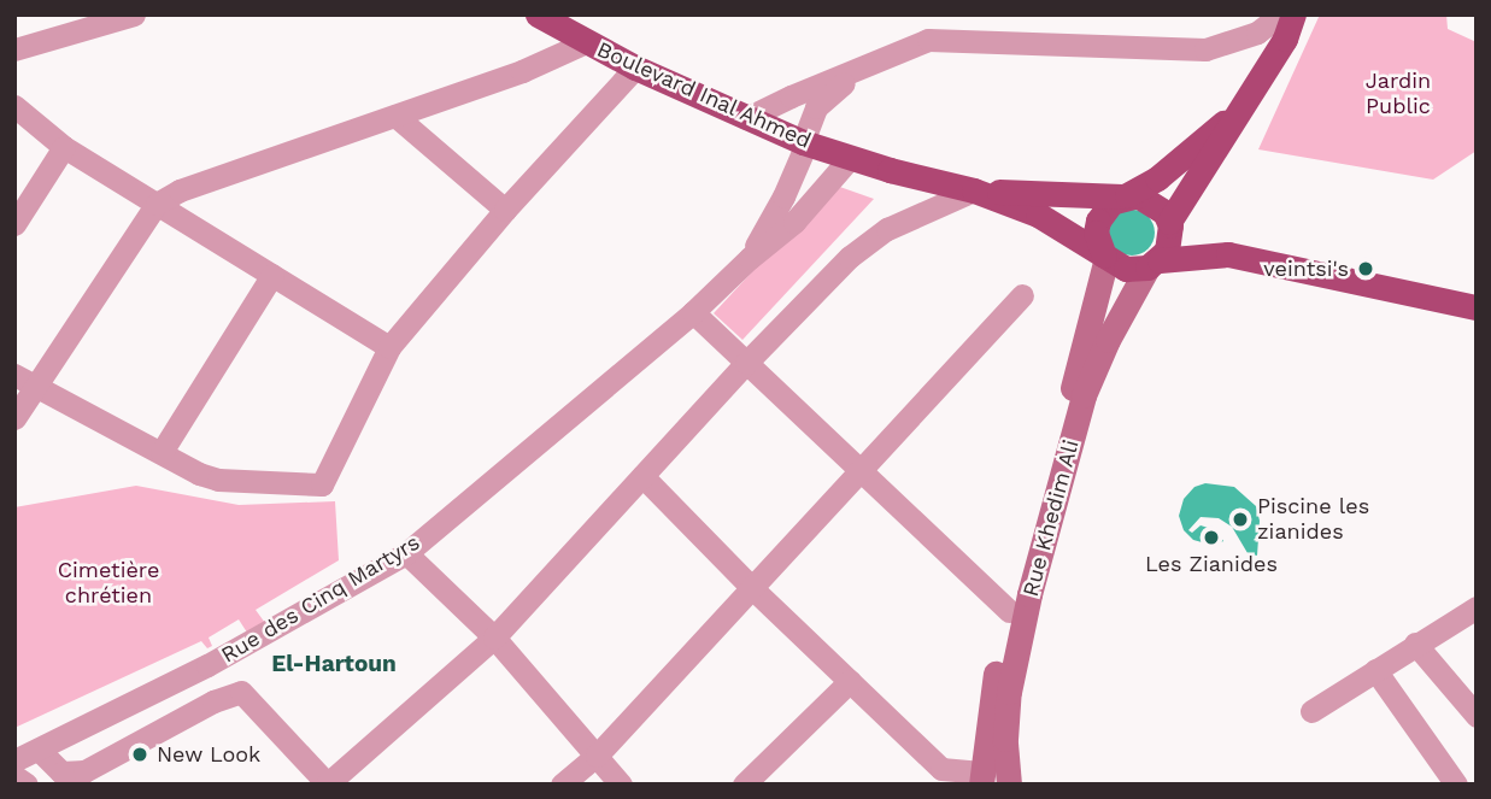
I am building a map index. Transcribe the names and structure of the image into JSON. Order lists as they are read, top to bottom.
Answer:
{
  "streets": {
    "main road": ["Boulevard Inal Ahmed", "Rue Khedim Ali"],
    "street": ["Rue des Cinq Martyrs"]
  },
  "districts": ["El-Hartoun"],
  "parks": ["Jardin Public", "Cimetière chrétien"],
  "places": [
    "veintsi's",
    "Piscine les zianides",
    "Les Zianides",
    "New Look"
  ]
}
